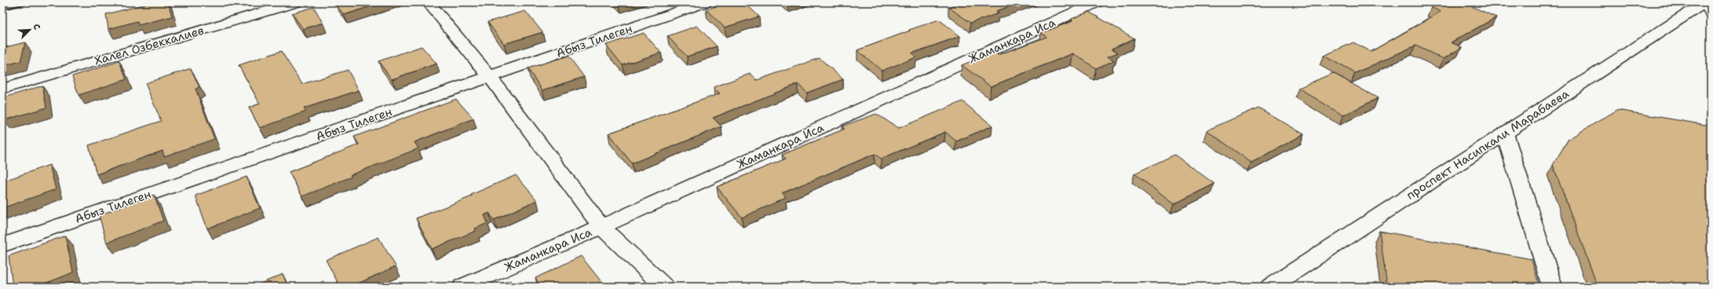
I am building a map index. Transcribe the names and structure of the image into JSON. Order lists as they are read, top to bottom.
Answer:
{
  "streets": {
    "street": [
      "Абыз Тилеген",
      "Жаманкара Иса",
      "Халел Озбеккалиев",
      "проспект Насипкали Марабаева"
    ]
  },
  "north": "top right"
}
